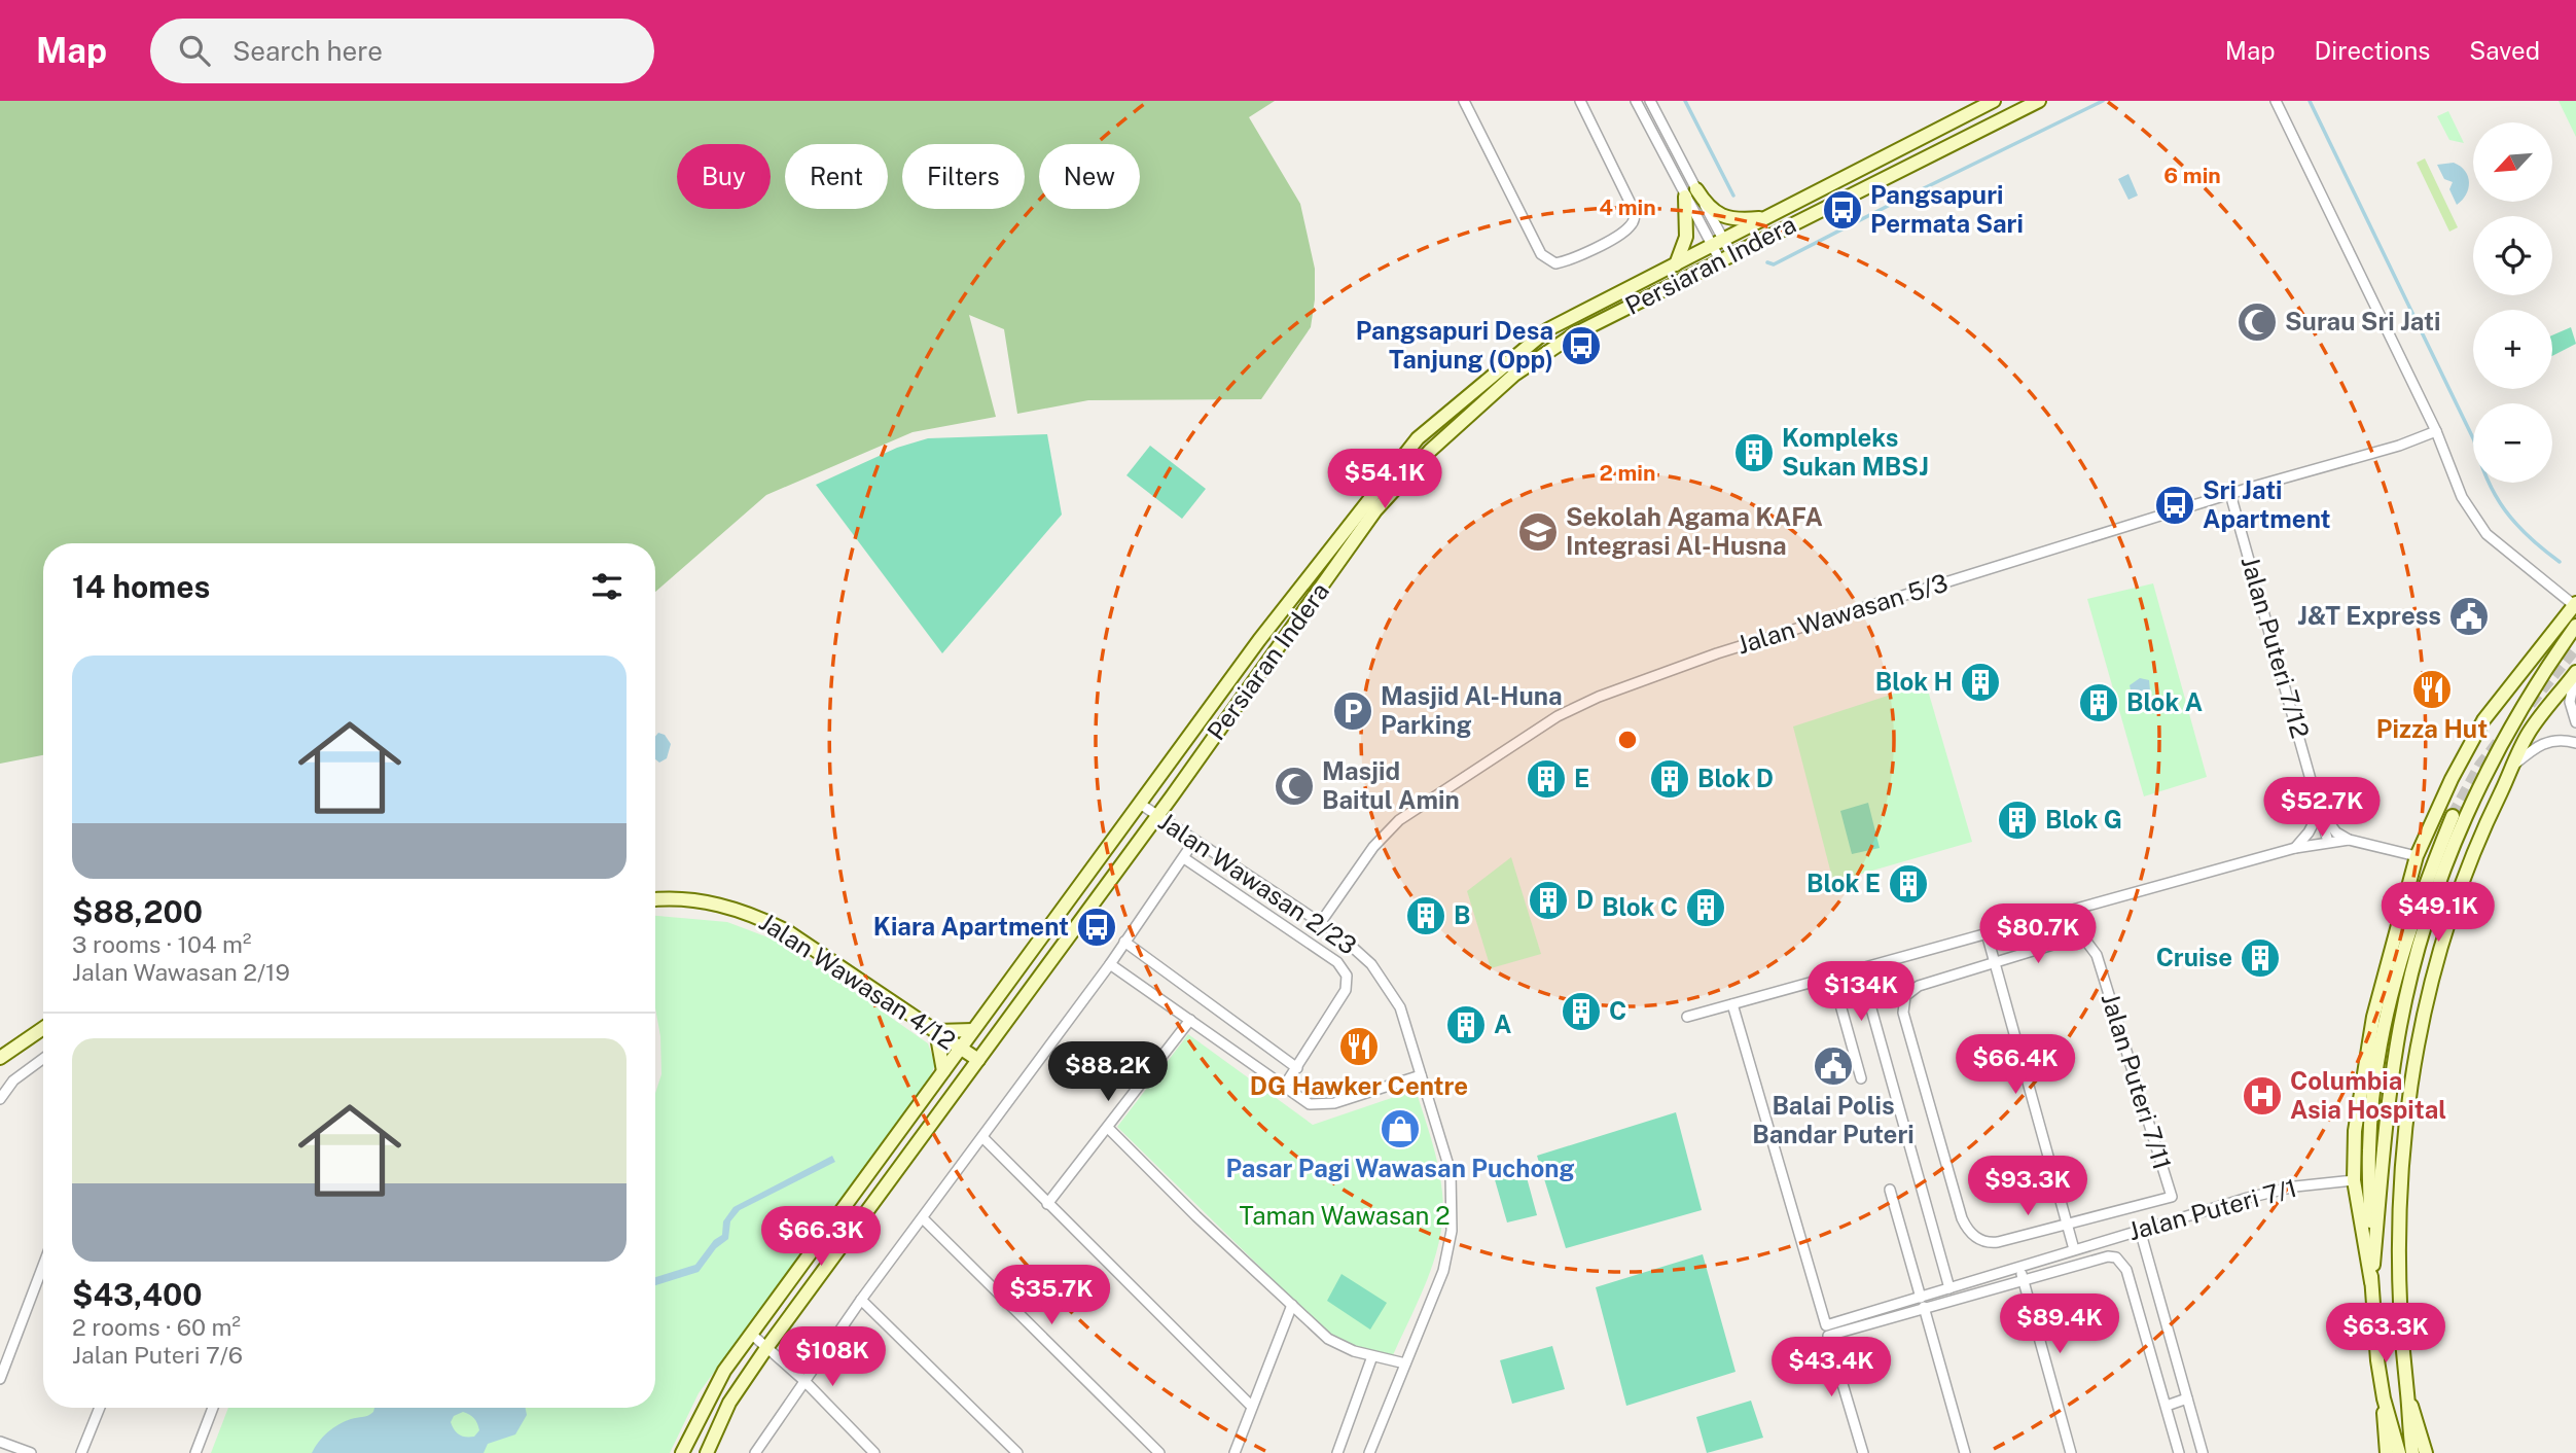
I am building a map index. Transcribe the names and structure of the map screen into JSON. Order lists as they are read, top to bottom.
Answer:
{
  "streets": {
    "main road": ["Persiaran Indera", "Jalan Wawasan 4/12"],
    "street": [
      "Jalan Wawasan 5/3",
      "Jalan Puteri 7/12",
      "Jalan Wawasan 2/23",
      "Jalan Puteri 7/11",
      "Jalan Puteri 7/1"
    ]
  },
  "crossings": [
    ["Persiaran Indera", "Jalan Wawasan 2/23"],
    ["Persiaran Indera", "Jalan Wawasan 4/12"],
    ["Jalan Wawasan 5/3", "Jalan Puteri 7/12"],
    ["Jalan Wawasan 5/3", "Jalan Wawasan 2/23"]
  ],
  "parks": ["Taman Wawasan 2"],
  "places": {
    "bus stop": [
      "Pangsapuri Permata Sari",
      "Pangsapuri Desa Tanjung (Opp)",
      "Sri Jati Apartment",
      "Kiara Apartment"
    ],
    "mosque": ["Surau Sri Jati", "Masjid Baitul Amin"],
    "building": [
      "Kompleks Sukan MBSJ",
      "Blok H",
      "Blok A",
      "E",
      "Blok D",
      "Blok G",
      "Blok E",
      "D",
      "Blok C",
      "B",
      "Cruise",
      "C",
      "A"
    ],
    "school or university": ["Sekolah Agama KAFA Integrasi Al-Husna"],
    "public building": ["J&T Express", "Balai Polis Bandar Puteri"],
    "restaurant": ["Pizza Hut", "DG Hawker Centre"],
    "parking": ["Masjid Al-Huna Parking"],
    "hospital": ["Columbia Asia Hospital"],
    "shop": ["Pasar Pagi Wawasan Puchong"]
  },
  "north": "bottom left",
  "page": {
    "header": "Map",
    "search": "Search here",
    "nav": ["Map", "Directions", "Saved"],
    "map_buttons": ["+", "−"],
    "chip": [
      "Buy",
      "Rent",
      "Filters",
      "New"
    ],
    "price": [
      "$54.1K",
      "$52.7K",
      "$49.1K",
      "$80.7K",
      "$134K",
      "$66.4K",
      "$88.2K",
      "$93.3K",
      "$66.3K",
      "$35.7K",
      "$89.4K",
      "$63.3K",
      "$108K",
      "$43.4K"
    ],
    "heading": "14 homes",
    "list": [
      {
        "name": "$88,200",
        "note": "3 rooms · 104 m² · Jalan Wawasan 2/19"
      },
      {
        "name": "$43,400",
        "note": "2 rooms · 60 m² · Jalan Puteri 7/6"
      }
    ]
  },
  "rings": ["6 min", "4 min", "2 min"]
}
